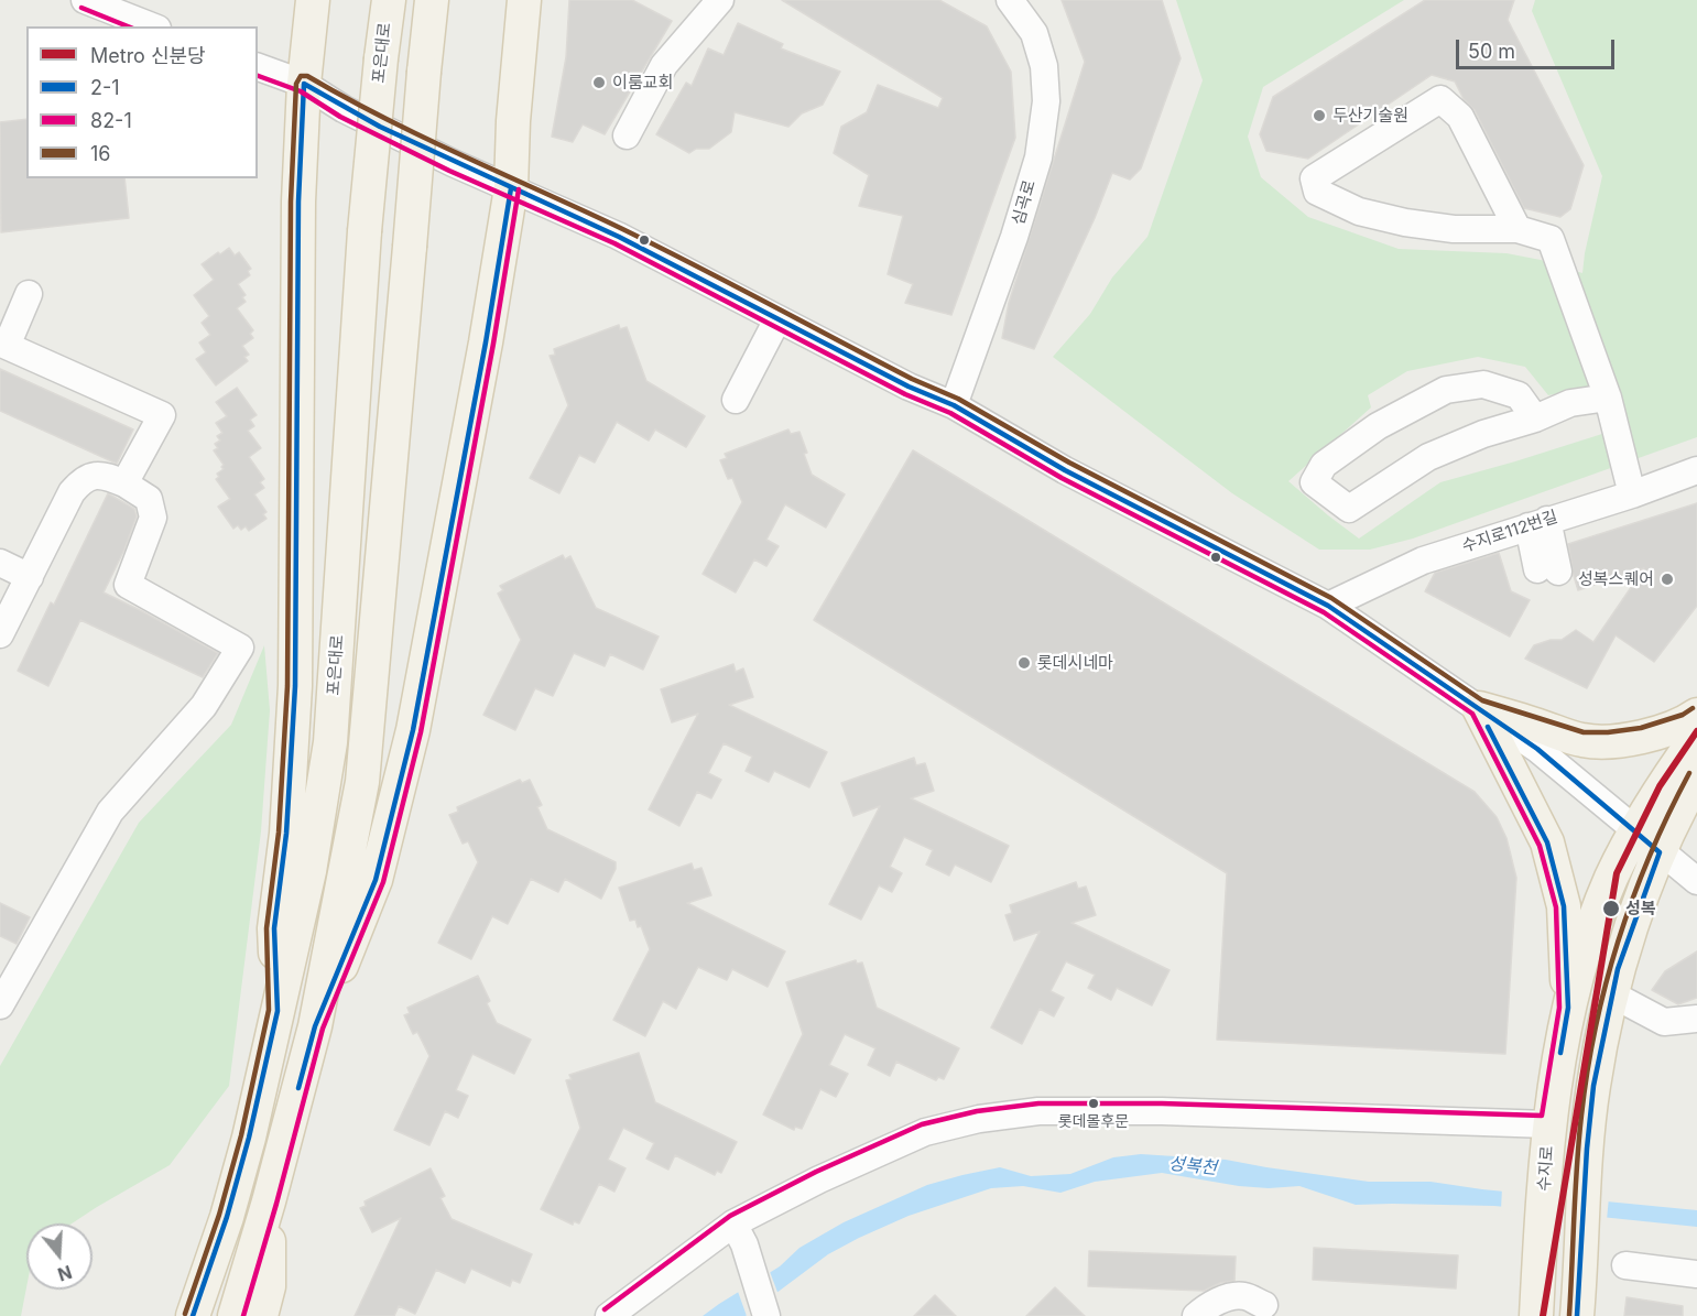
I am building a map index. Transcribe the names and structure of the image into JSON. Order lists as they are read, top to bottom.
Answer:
{
  "streets": {
    "main road": ["포은대로", "수지로"],
    "street": ["심곡로", "수지로112번길"]
  },
  "water": ["성복천"],
  "places": [
    "이룸교회",
    "두산기술원",
    "성복스퀘어",
    "롯데시네마",
    "성복",
    "롯데몰후문"
  ],
  "lines": [
    "transit line 82-1",
    "transit line 16",
    "transit line 2-1",
    "metro line 신분당"
  ],
  "legend": [
    "Metro 신분당",
    "2-1",
    "82-1",
    "16"
  ],
  "scale_bar": "50 m",
  "north": "bottom"
}
